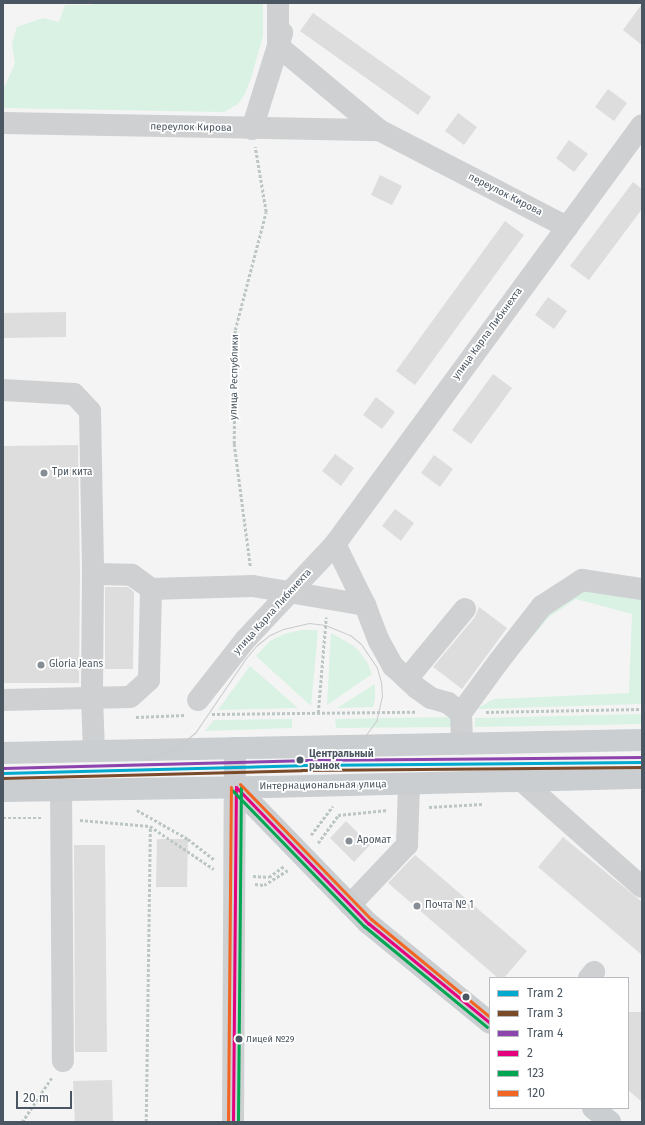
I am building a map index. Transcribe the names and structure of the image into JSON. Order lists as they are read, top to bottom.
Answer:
{
  "streets": {
    "main road": ["Интернациональная улица"],
    "street": ["переулок Кирова", "улица Карла Либкнехта"],
    "path": ["улица Республики"]
  },
  "crossings": [
    ["переулок Кирова", "улица Карла Либкнехта"],
    ["переулок Кирова", "улица Республики"]
  ],
  "places": [
    "Три кита",
    "Gloria Jeans",
    "Центральный рынок",
    "Аромат",
    "Почта № 1",
    "Лицей №29"
  ],
  "lines": [
    "tram line 4",
    "tram line 2",
    "tram line 3",
    "transit line 120",
    "transit line 2",
    "transit line 123"
  ],
  "legend": [
    "Tram 2",
    "Tram 3",
    "Tram 4",
    "2",
    "123",
    "120"
  ],
  "scale_bar": "20 m"
}
